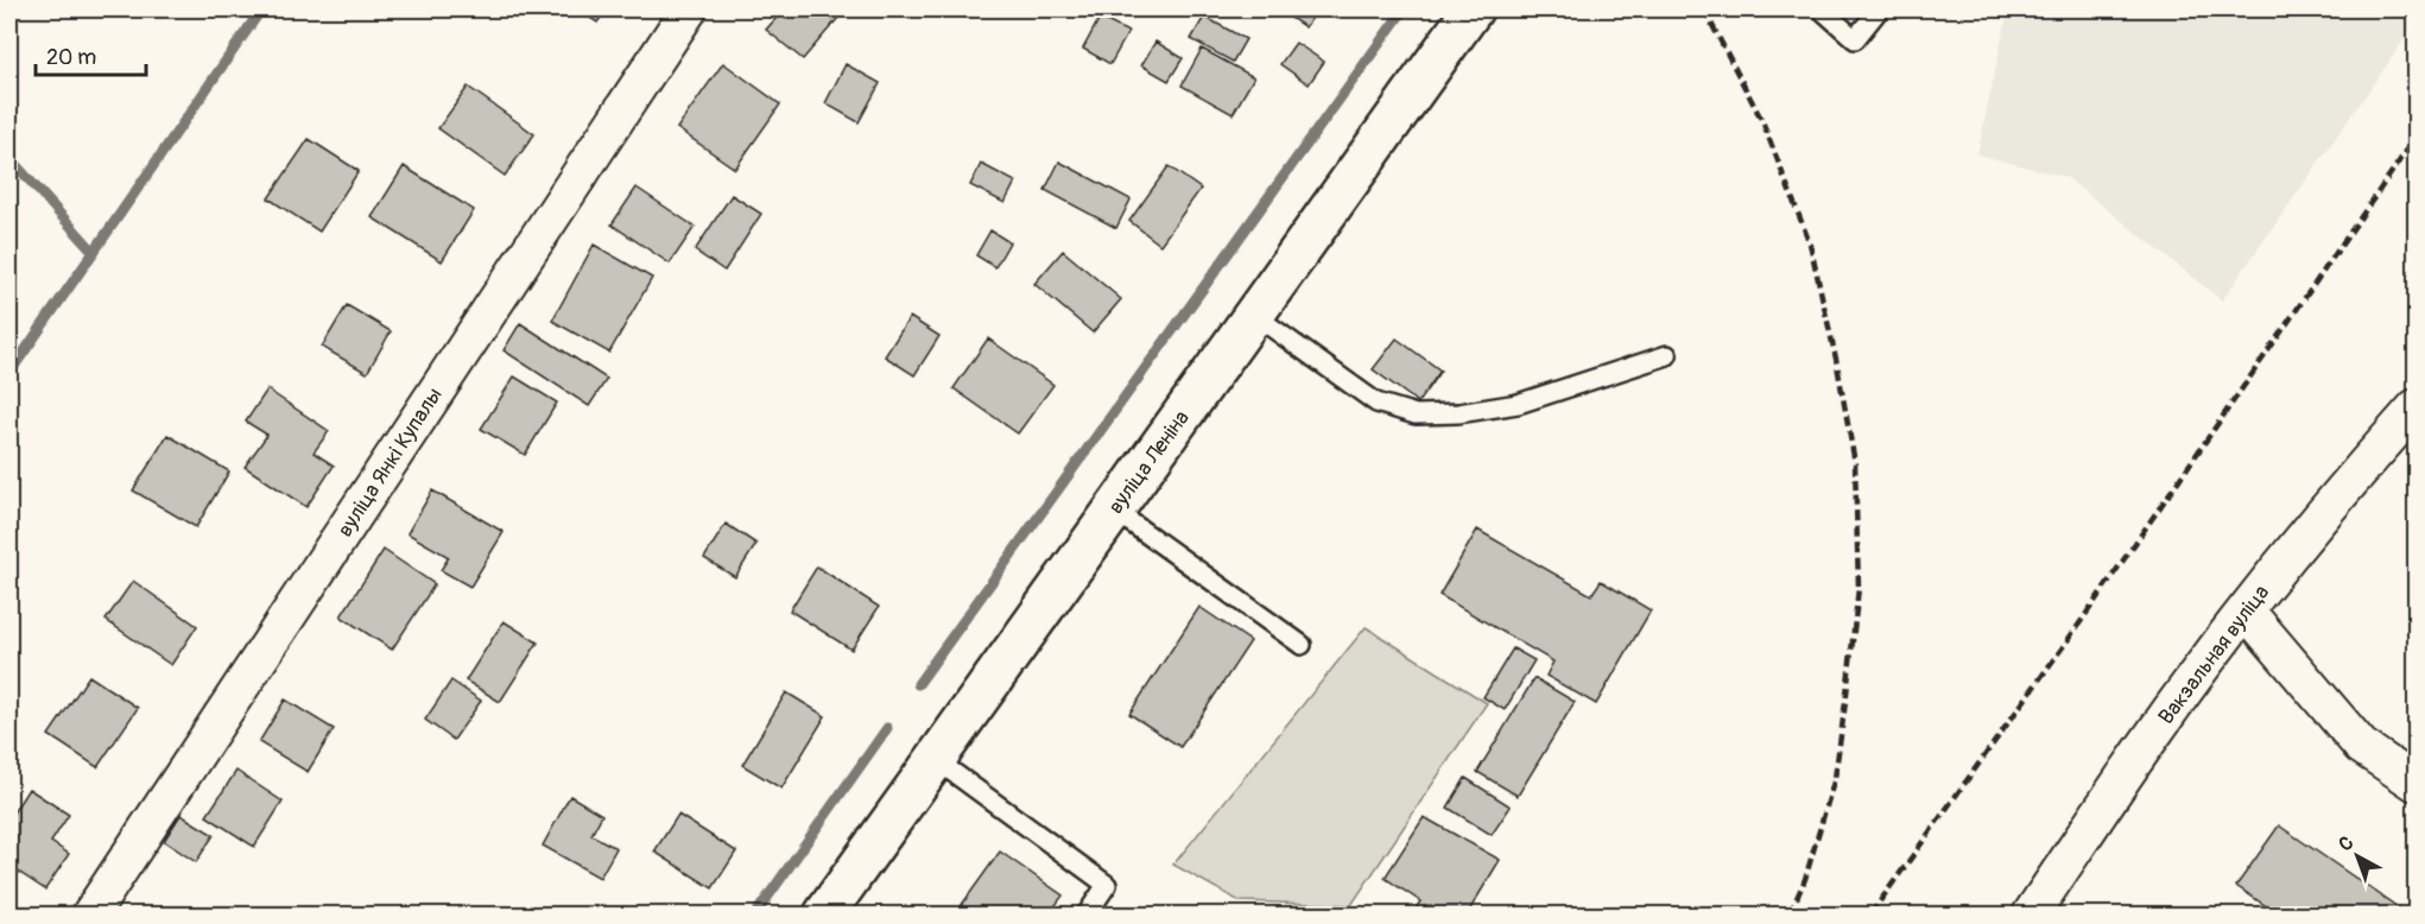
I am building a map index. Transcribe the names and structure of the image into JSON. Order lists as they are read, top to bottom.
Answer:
{
  "streets": {
    "main road": ["вуліца Леніна"],
    "street": ["вуліца Янкі Купалы", "Вакзальная вуліца"]
  },
  "scale_bar": "20 m",
  "north": "top left"
}
